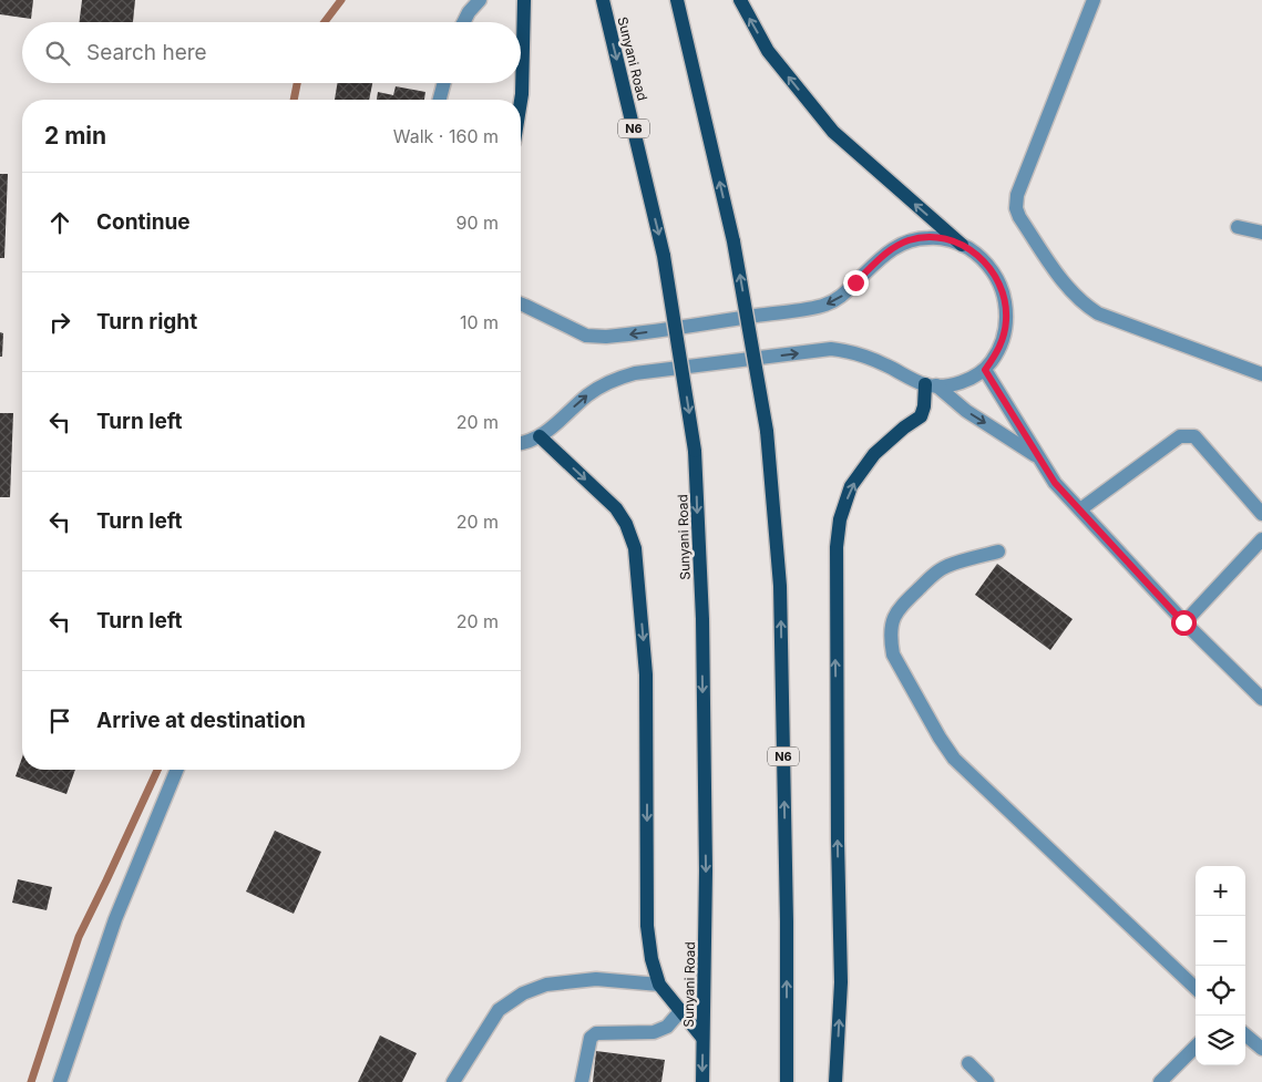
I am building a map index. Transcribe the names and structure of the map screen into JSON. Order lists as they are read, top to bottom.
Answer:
{
  "streets": {
    "main road": ["Sunyani Road", "N6"]
  },
  "page": {
    "search": "Search here",
    "heading": ["2 min", "Walk · 160 m"],
    "list": [
      ["Continue", "90 m"],
      ["Turn right", "10 m"],
      ["Turn left", "20 m"],
      ["Turn left", "20 m"],
      ["Turn left", "20 m"],
      "Arrive at destination"
    ],
    "map_buttons": ["+", "−"]
  }
}
